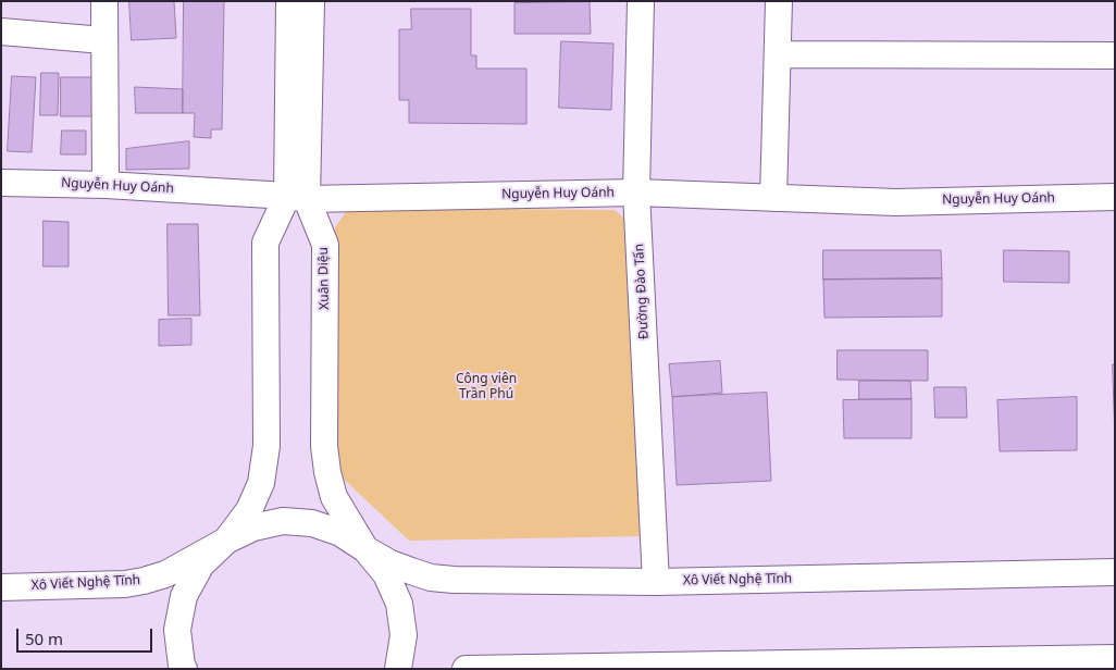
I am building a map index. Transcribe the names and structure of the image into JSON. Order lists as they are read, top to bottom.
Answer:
{
  "streets": {
    "street": [
      "Nguyễn Huy Oánh",
      "Xuân Diệu",
      "Đường Đào Tấn",
      "Xô Viết Nghệ Tĩnh"
    ]
  },
  "crossings": [
    ["Nguyễn Huy Oánh", "Xuân Diệu"],
    ["Nguyễn Huy Oánh", "Đường Đào Tấn"],
    ["Xuân Diệu", "Xô Viết Nghệ Tĩnh"],
    ["Đường Đào Tấn", "Xô Viết Nghệ Tĩnh"]
  ],
  "parks": ["Công viên Trần Phú"],
  "scale_bar": "50 m"
}
